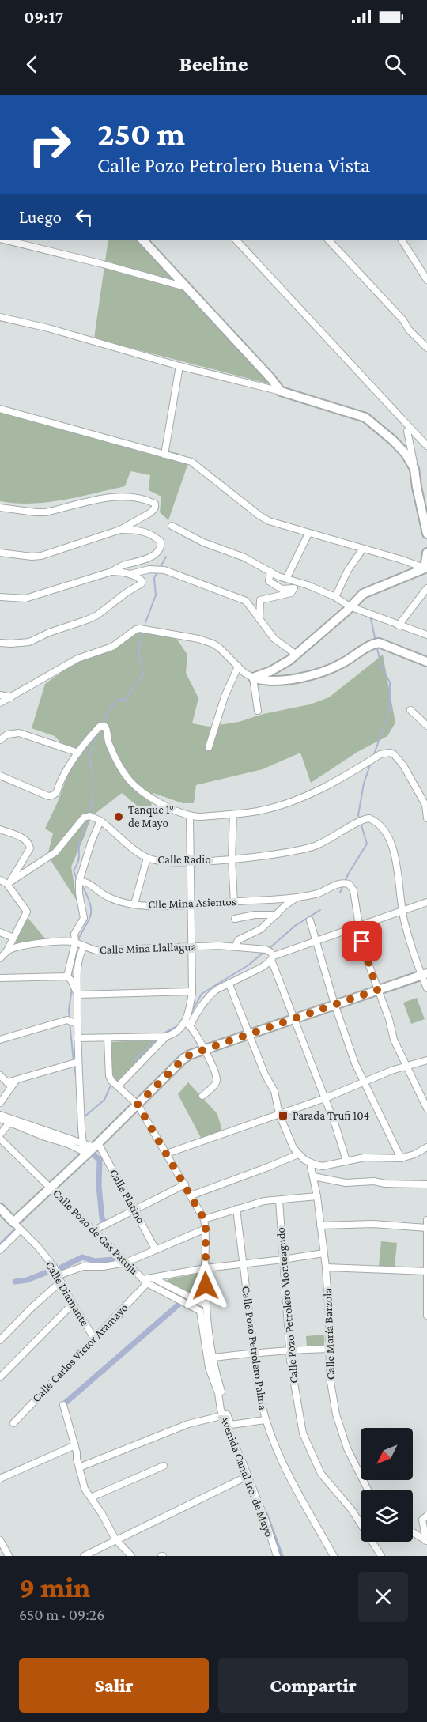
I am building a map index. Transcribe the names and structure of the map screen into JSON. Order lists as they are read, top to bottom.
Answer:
{
  "streets": {
    "street": [
      "Calle Radio",
      "Clle Mina Asientos",
      "Calle Mina Llallagua",
      "Calle Platino",
      "Calle Pozo de Gas Patuju",
      "Calle Diamante",
      "Calle Pozo Petrolero Monteagudo",
      "Calle María Barzola",
      "Calle Pozo Petrolero Palma",
      "Calle Carlos Victor Aramayo",
      "Avenida Canal 1ro. de Mayo"
    ]
  },
  "crossings": [
    ["Calle Pozo de Gas Patuju", "Calle Carlos Victor Aramayo"],
    ["Calle Pozo de Gas Patuju", "Avenida Canal 1ro. de Mayo"],
    ["Calle Diamante", "Calle Carlos Victor Aramayo"]
  ],
  "places": {
    "other": ["Tanque 1° de Mayo"],
    "transit": ["Parada Trufi 104"]
  },
  "north": "bottom left",
  "page": {
    "status": "09:17",
    "header": "Beeline",
    "turn": ["250 m", "Calle Pozo Petrolero Buena Vista"],
    "then": "Luego",
    "heading": ["9 min", "650 m · 09:26"],
    "buttons": ["Salir", "Compartir"]
  }
}
